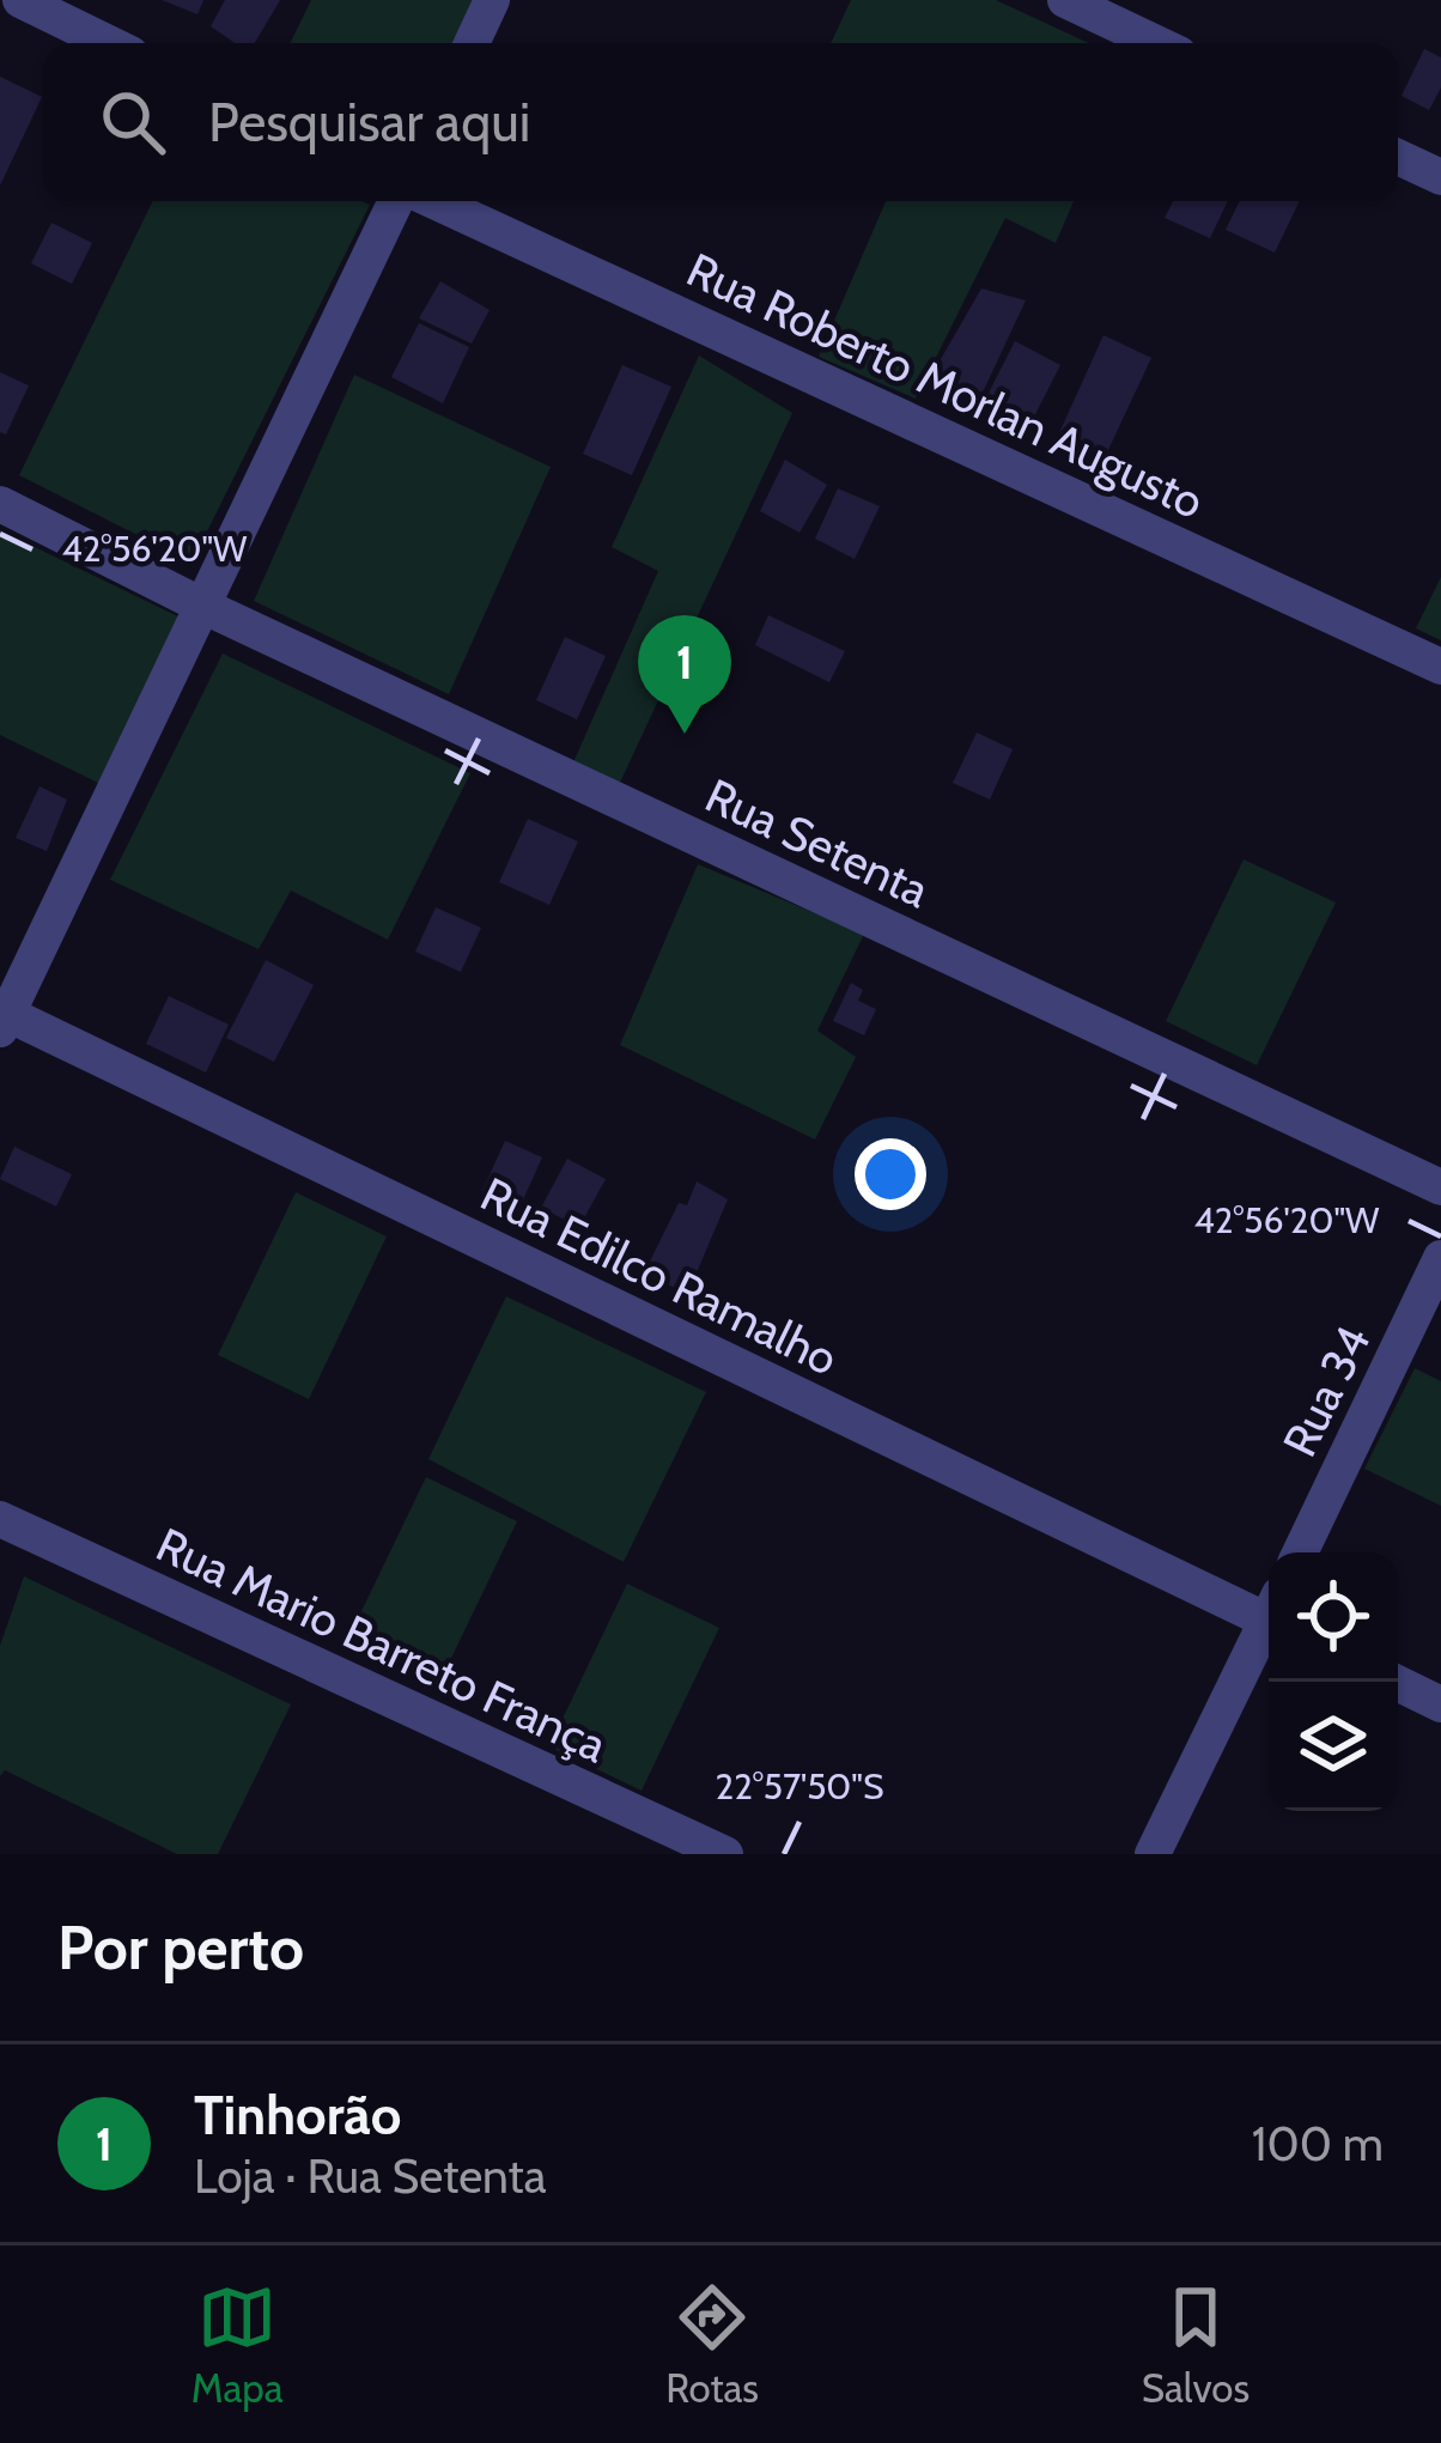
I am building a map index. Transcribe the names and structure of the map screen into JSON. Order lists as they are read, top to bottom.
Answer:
{
  "streets": {
    "street": [
      "Rua Roberto Morlan Augusto",
      "Rua Setenta",
      "Rua Edilco Ramalho",
      "Rua 34",
      "Rua Mario Barreto França"
    ]
  },
  "page": {
    "search": "Pesquisar aqui",
    "pins": "1",
    "heading": "Por perto",
    "list": [
      {
        "mark": "1",
        "name": "Tinhorão",
        "note": "Loja · Rua Setenta",
        "value": "100 m"
      }
    ],
    "nav": ["Mapa", "Rotas", "Salvos"]
  },
  "coordinates": ["42°56'20\"W", "22°57'50\"S"]
}
